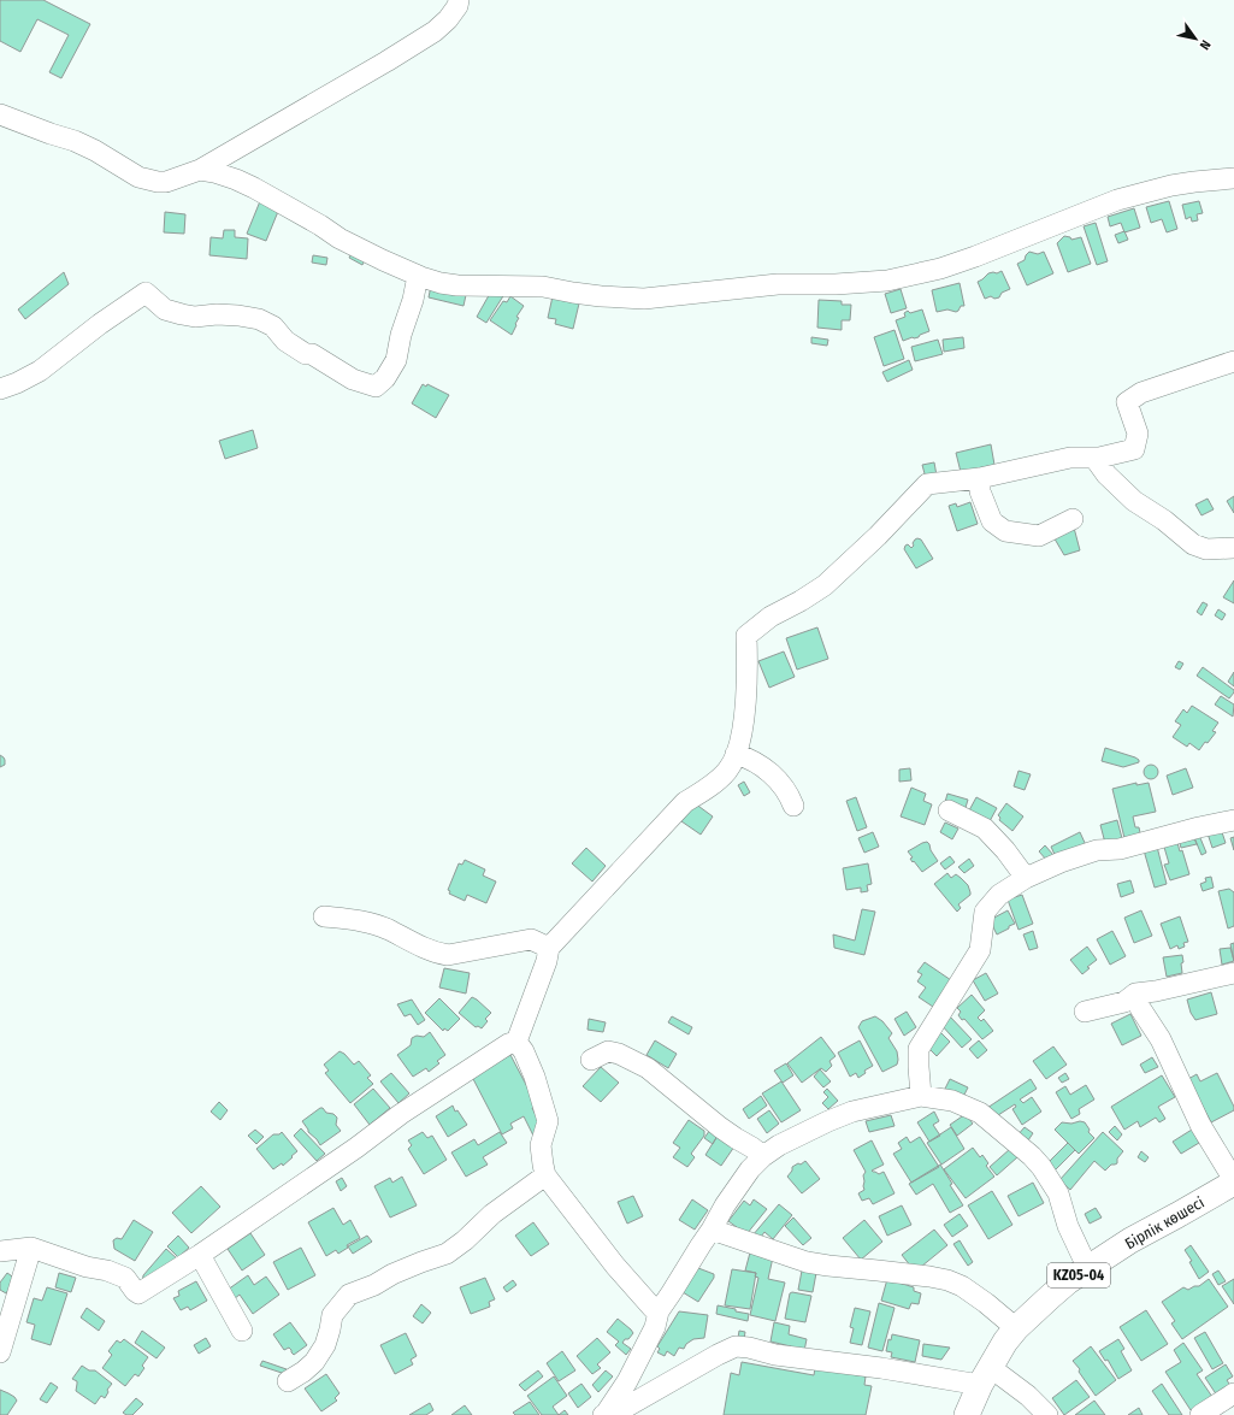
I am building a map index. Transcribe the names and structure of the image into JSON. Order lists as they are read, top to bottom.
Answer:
{
  "streets": {
    "main road": ["Бірлік көшесі", "KZ05-04"]
  },
  "north": "bottom right"
}
